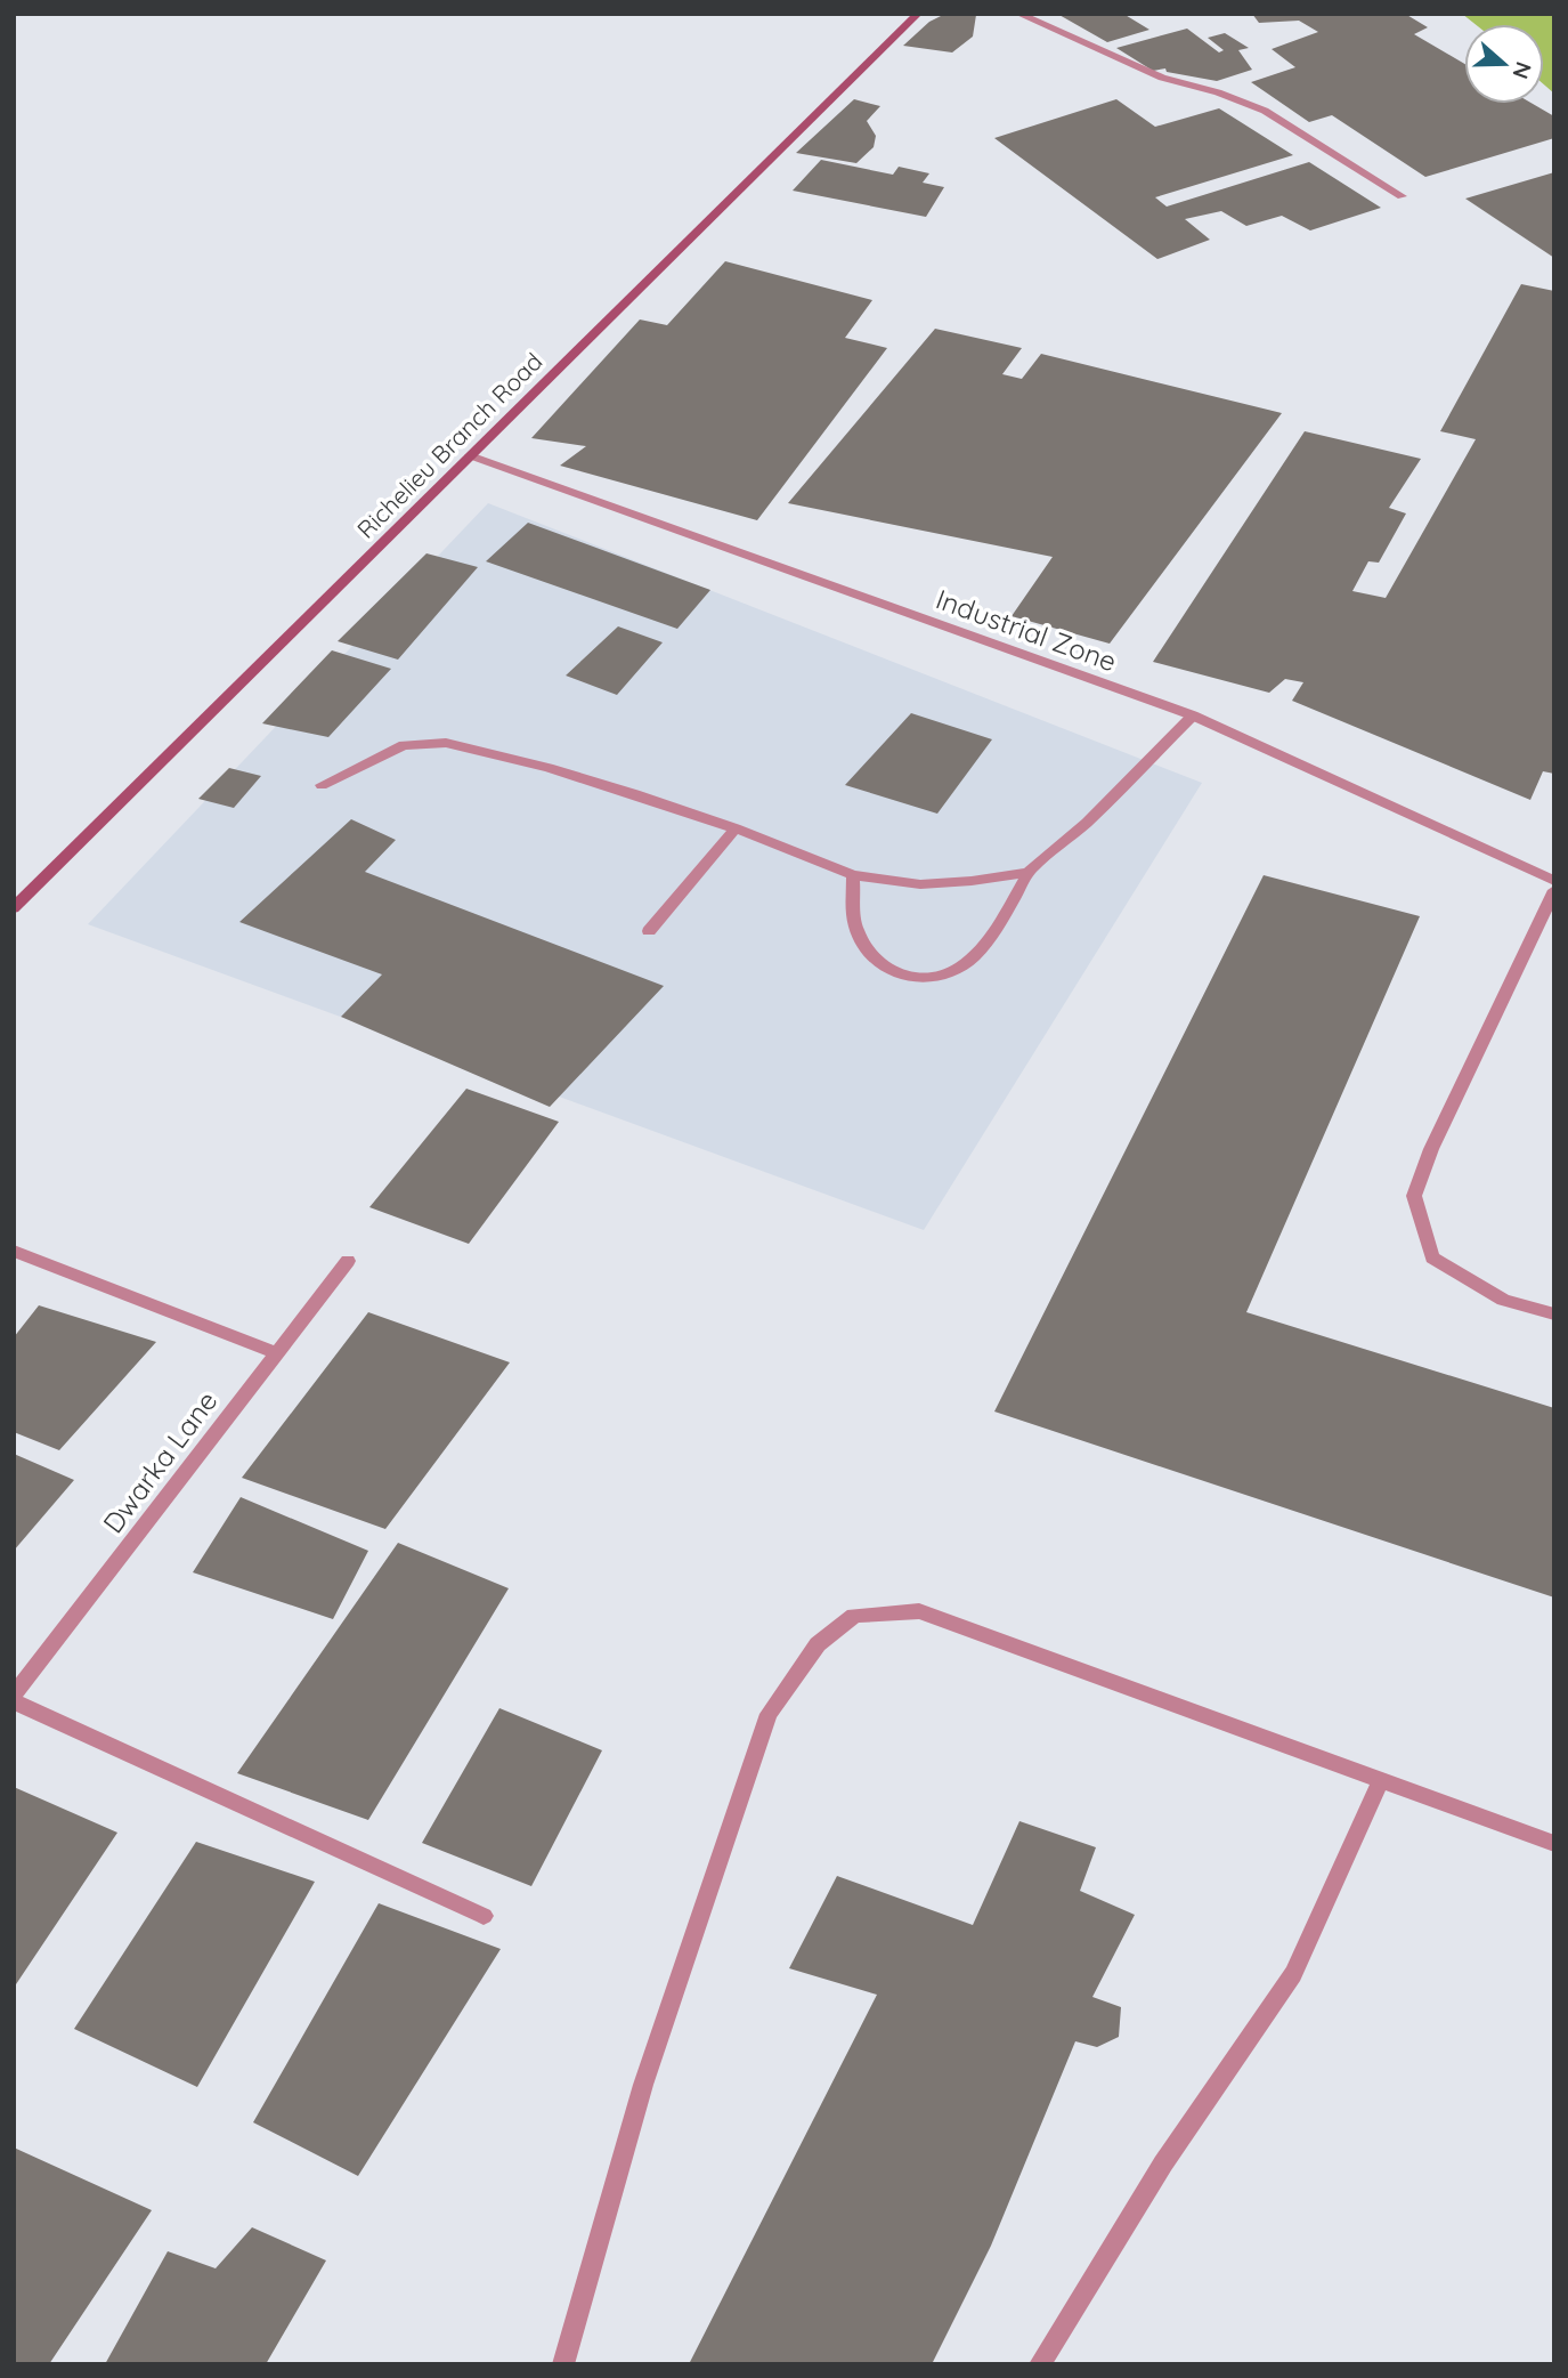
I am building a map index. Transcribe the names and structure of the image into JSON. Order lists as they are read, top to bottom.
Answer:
{
  "streets": {
    "main road": ["Richelieu Branch Road"],
    "street": ["Industrial Zone", "Dwarka Lane"]
  },
  "crossings": [
    ["Richelieu Branch Road", "Industrial Zone"]
  ],
  "north": "right"
}
